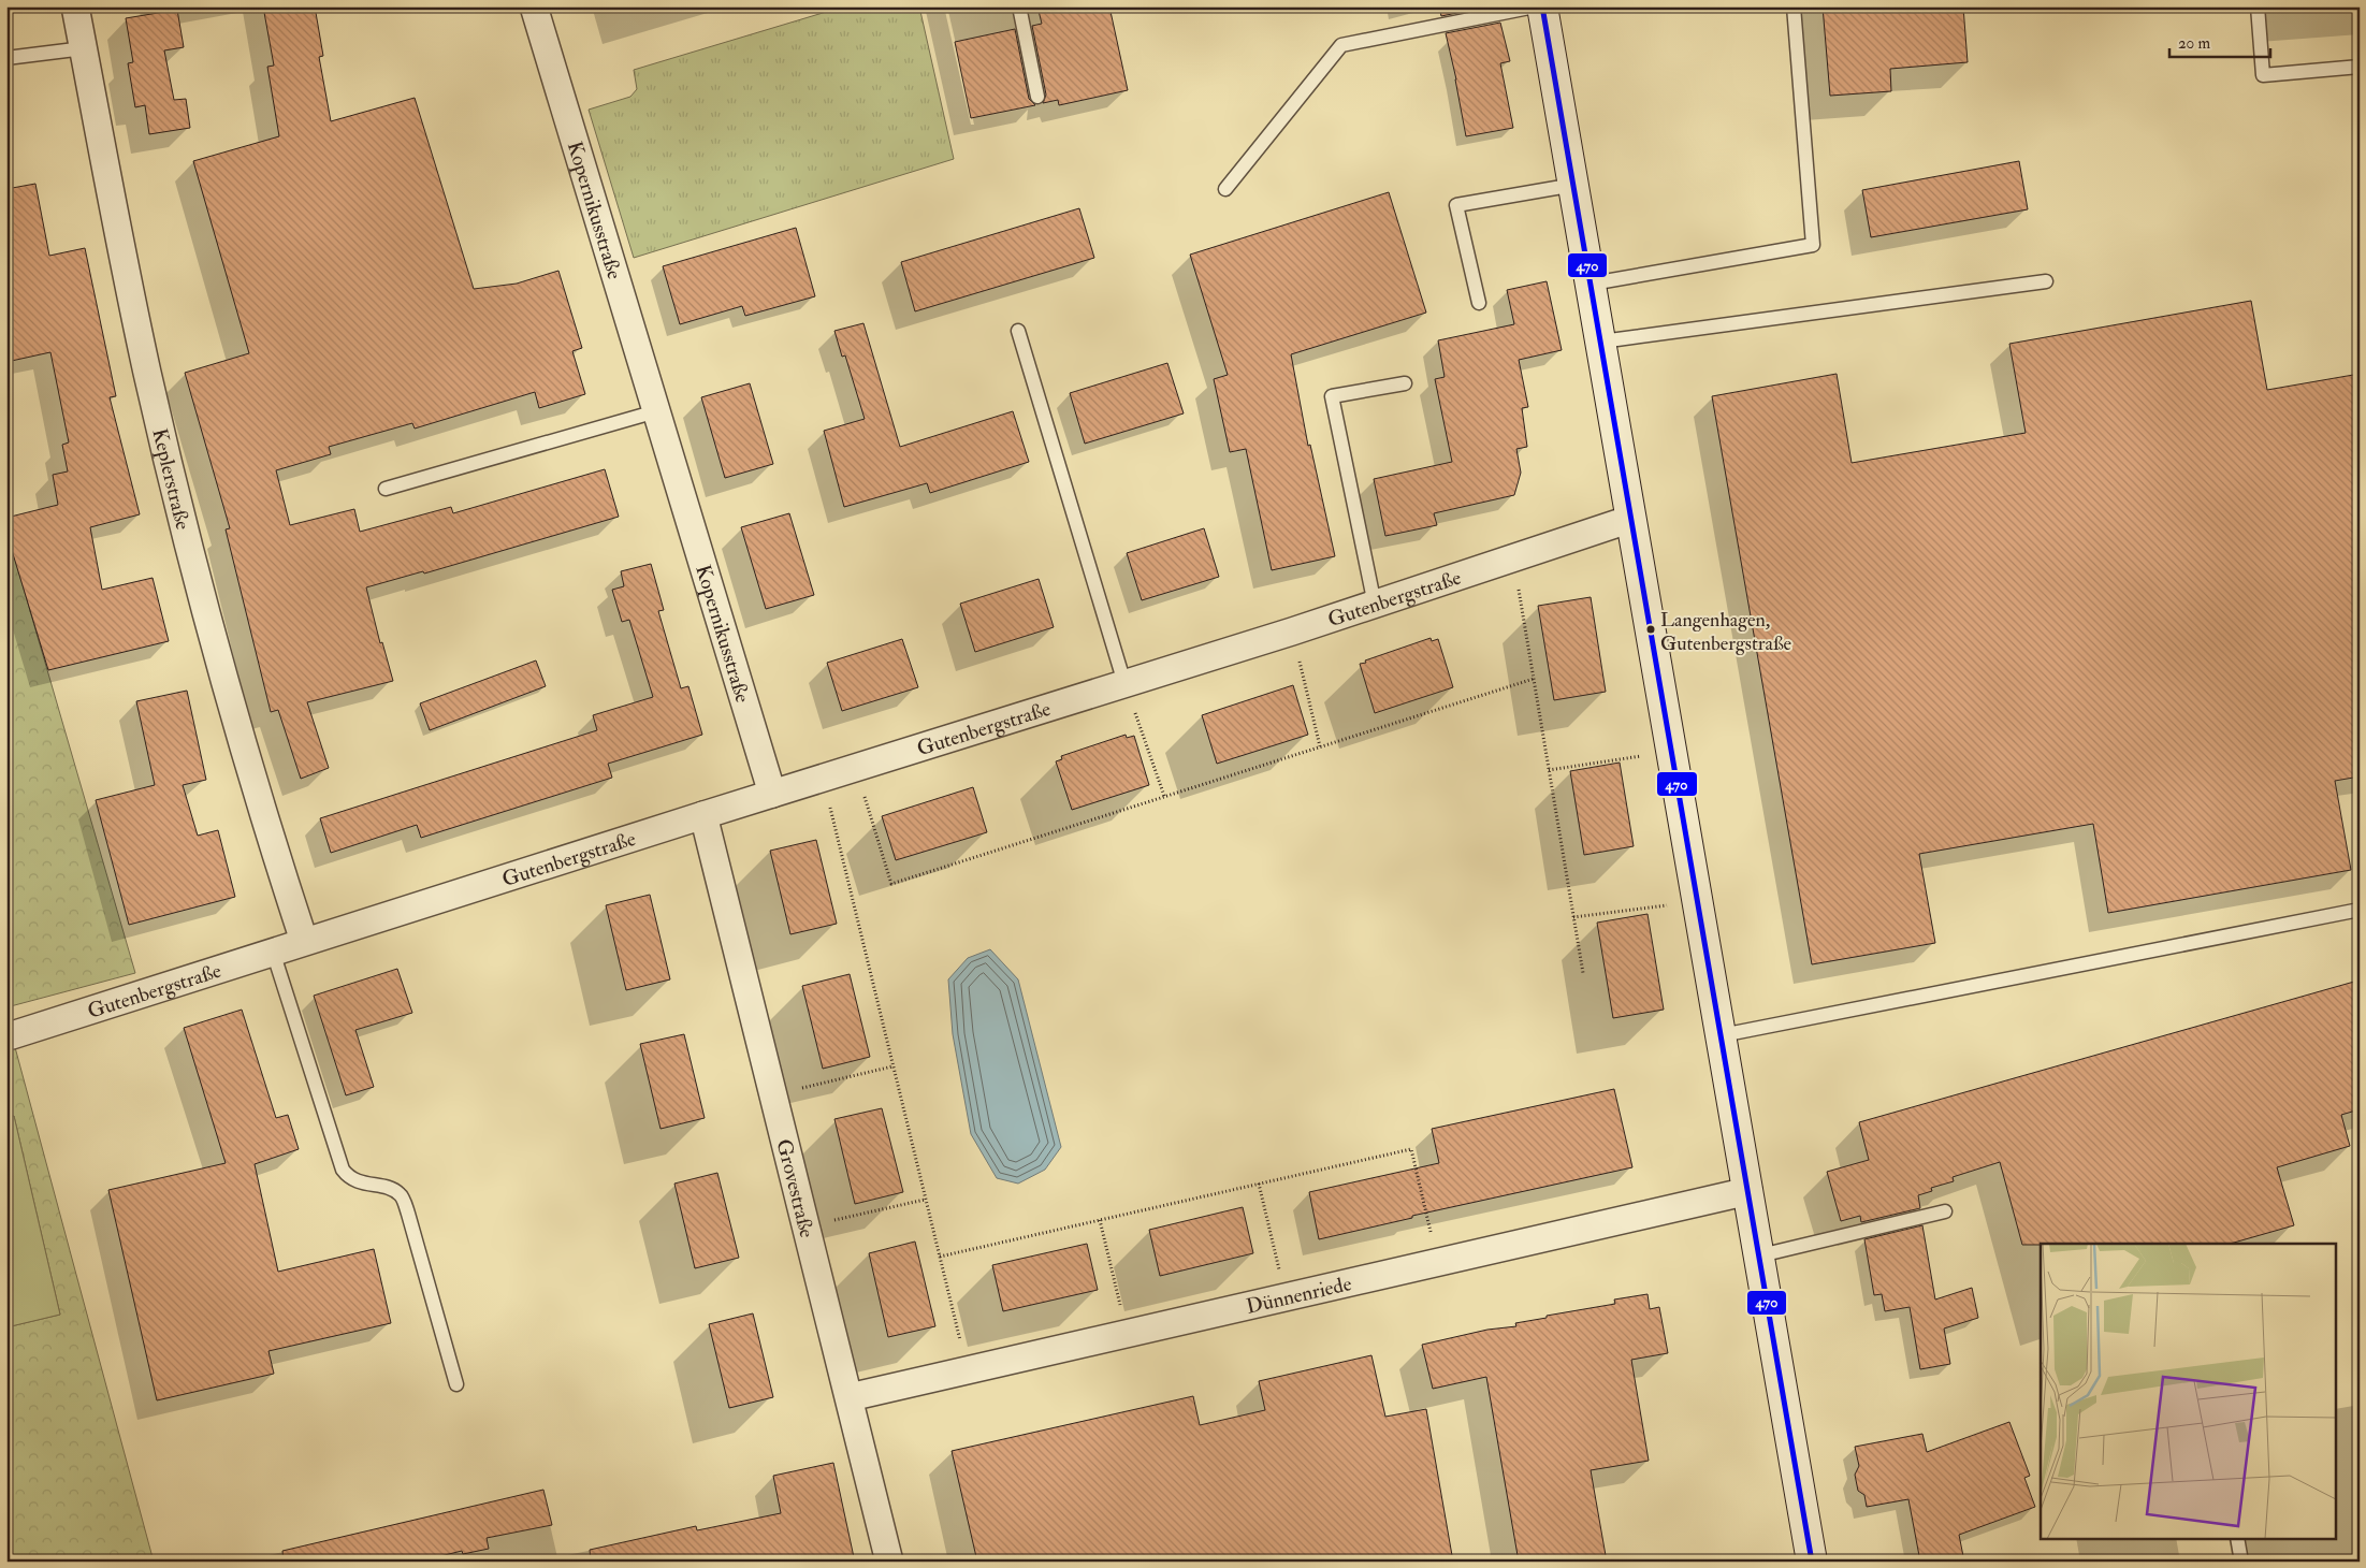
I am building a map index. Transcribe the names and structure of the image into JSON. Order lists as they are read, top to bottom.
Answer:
{
  "streets": {
    "street": [
      "Kopernikusstraße",
      "Keplerstraße",
      "Gutenbergstraße",
      "Grovestraße",
      "Dünnenriede"
    ]
  },
  "crossings": [
    ["Kopernikusstraße", "Gutenbergstraße"],
    ["Keplerstraße", "Gutenbergstraße"],
    ["Gutenbergstraße", "Grovestraße"],
    ["Grovestraße", "Dünnenriede"]
  ],
  "places": ["Langenhagen, Gutenbergstraße"],
  "lines": ["transit line 470"],
  "scale_bar": "20 m"
}
